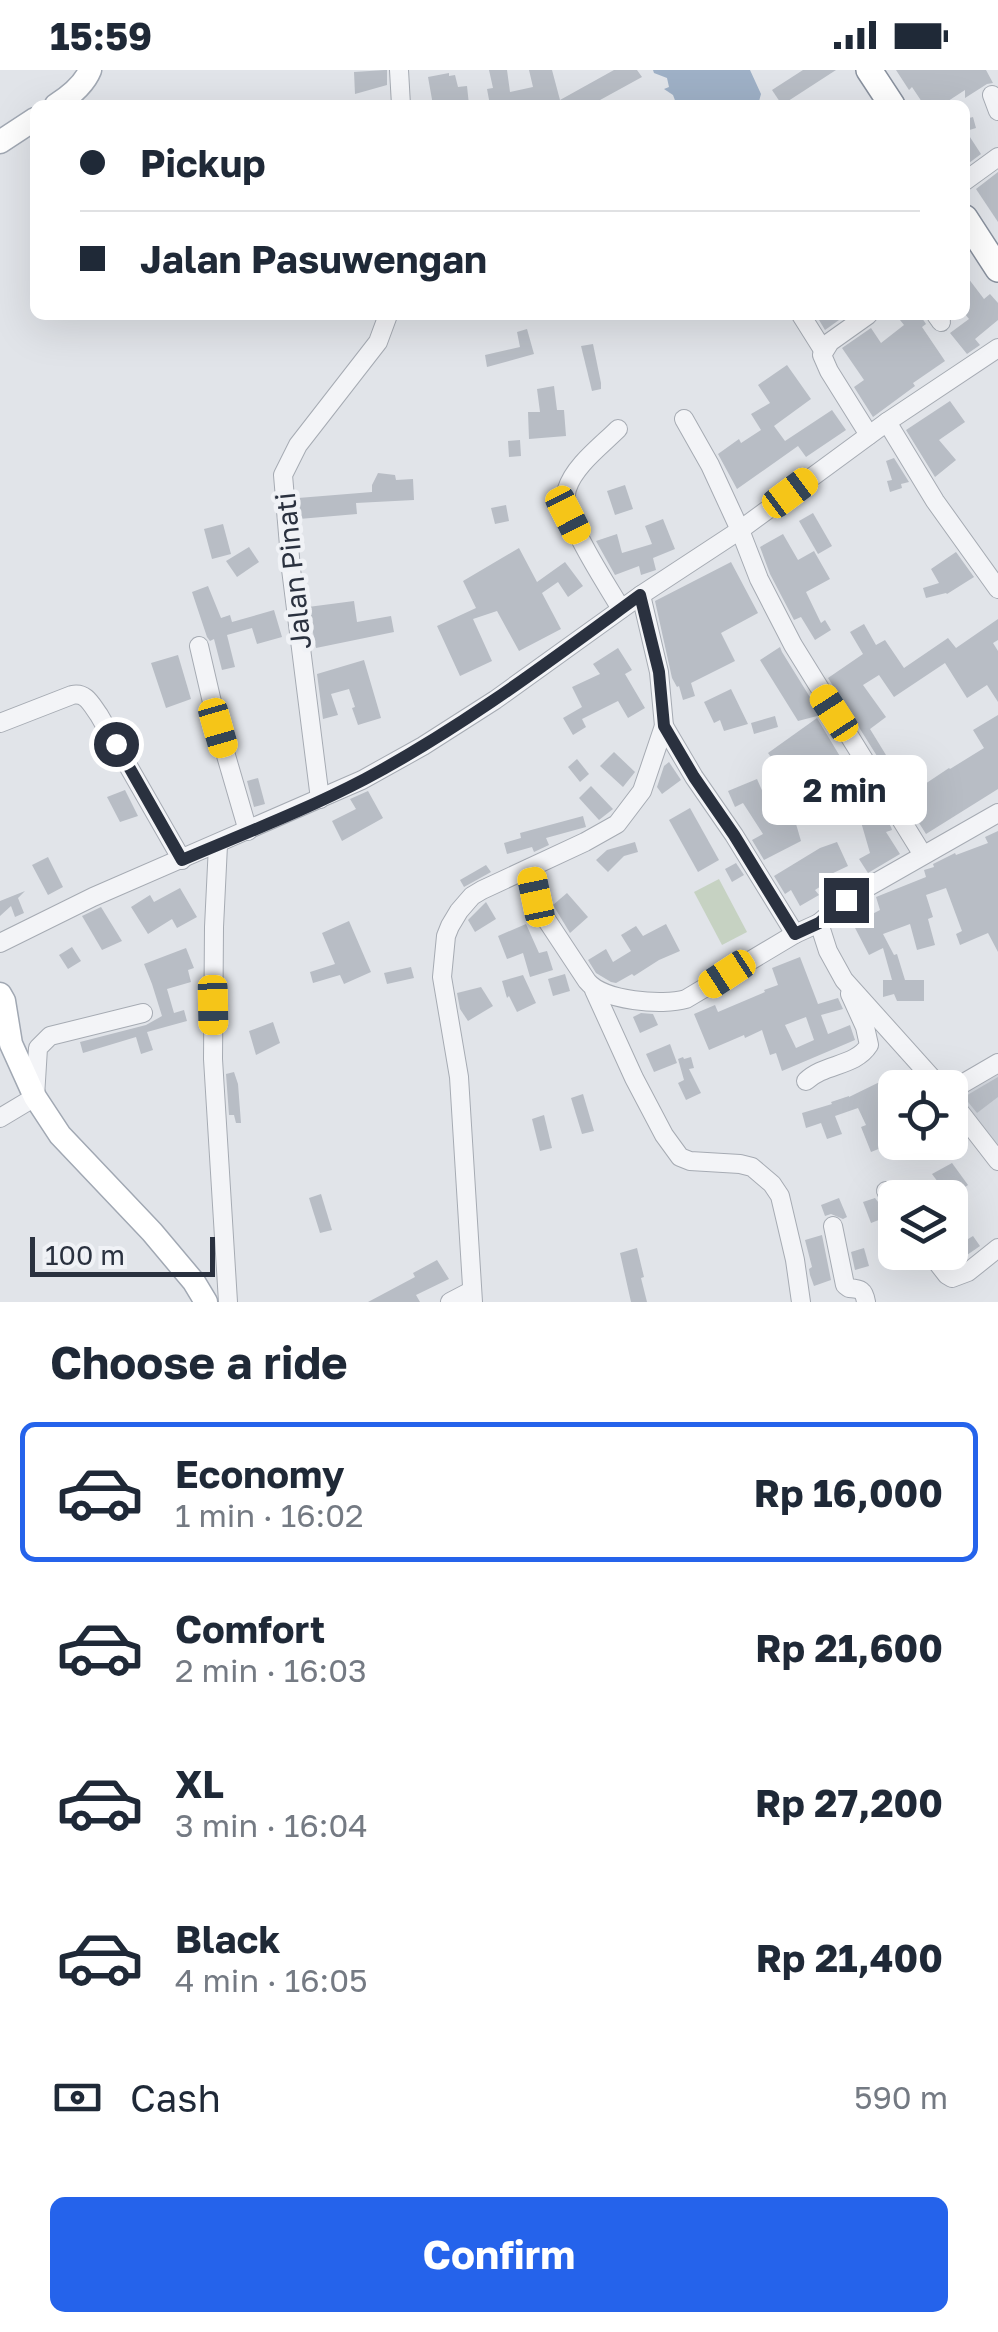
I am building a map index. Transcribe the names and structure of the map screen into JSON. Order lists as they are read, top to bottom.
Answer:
{
  "streets": {
    "street": ["Jalan Pinati"]
  },
  "scale_bar": "100 m",
  "page": {
    "status": "15:59",
    "banner": ["Pickup", "Jalan Pasuwengan"],
    "bubble": "2 min",
    "scale": "100 m",
    "heading": "Choose a ride",
    "list": [
      {
        "name": "Economy",
        "note": "1 min · 16:02",
        "value": "Rp 16,000"
      },
      {
        "name": "Comfort",
        "note": "2 min · 16:03",
        "value": "Rp 21,600"
      },
      {
        "name": "XL",
        "note": "3 min · 16:04",
        "value": "Rp 27,200"
      },
      {
        "name": "Black",
        "note": "4 min · 16:05",
        "value": "Rp 21,400"
      }
    ],
    "pay": ["Cash", "590 m"],
    "buttons": "Confirm"
  }
}
